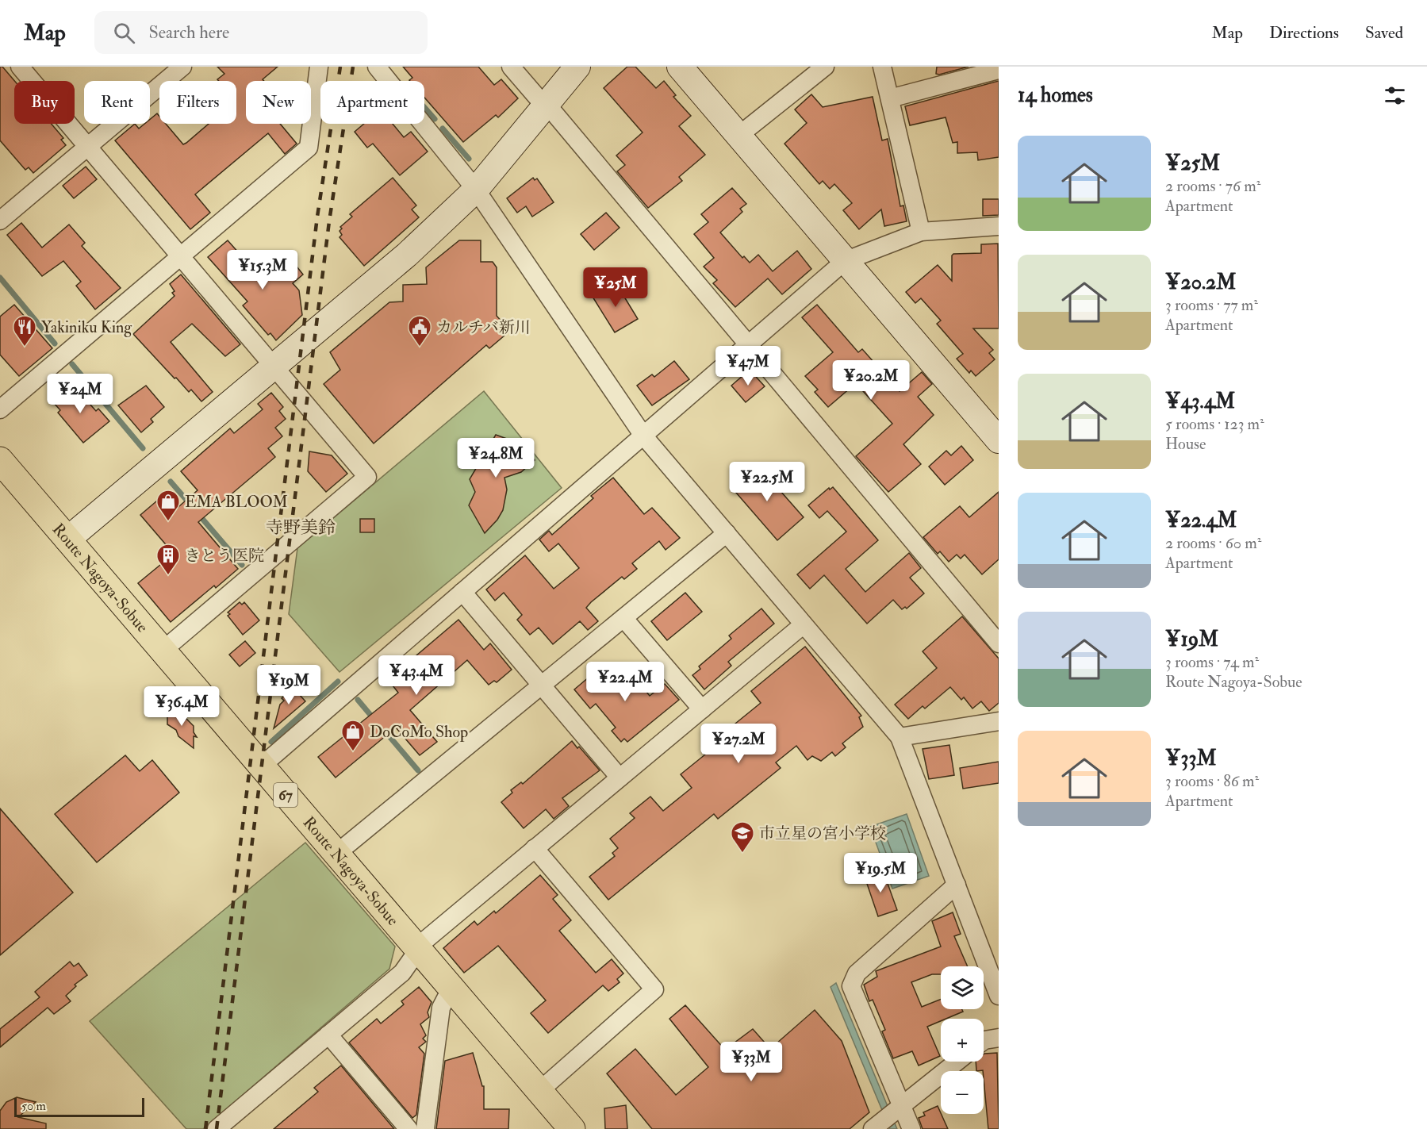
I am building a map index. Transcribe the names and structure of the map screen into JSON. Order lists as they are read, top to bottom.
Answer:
{
  "streets": {
    "main road": ["Route Nagoya-Sobue", "67"]
  },
  "districts": ["寺野美鈴"],
  "places": {
    "restaurant": ["Yakiniku King"],
    "public building": ["カルチバ新川"],
    "shop": ["EMA BLOOM", "DoCoMo Shop"],
    "building": ["きとう医院"],
    "school or university": ["市立星の宮小学校"]
  },
  "scale_bar": "50 m",
  "page": {
    "header": "Map",
    "search": "Search here",
    "nav": ["Map", "Directions", "Saved"],
    "heading": "14 homes",
    "chip": [
      "Buy",
      "Rent",
      "Filters",
      "New",
      "Apartment"
    ],
    "list": [
      {
        "name": "¥25M",
        "note": "2 rooms · 76 m² · Apartment"
      },
      {
        "name": "¥20.2M",
        "note": "3 rooms · 77 m² · Apartment"
      },
      {
        "name": "¥43.4M",
        "note": "5 rooms · 123 m² · House"
      },
      {
        "name": "¥22.4M",
        "note": "2 rooms · 60 m² · Apartment"
      },
      {
        "name": "¥19M",
        "note": "3 rooms · 74 m² · Route Nagoya-Sobue"
      },
      {
        "name": "¥33M",
        "note": "3 rooms · 86 m² · Apartment"
      }
    ],
    "price": [
      "¥15.3M",
      "¥25M",
      "¥47M",
      "¥20.2M",
      "¥24M",
      "¥24.8M",
      "¥22.5M",
      "¥43.4M",
      "¥22.4M",
      "¥19M",
      "¥36.4M",
      "¥27.2M",
      "¥19.5M",
      "¥33M"
    ],
    "map_buttons": ["+", "−"],
    "scale": "50 m"
  }
}
